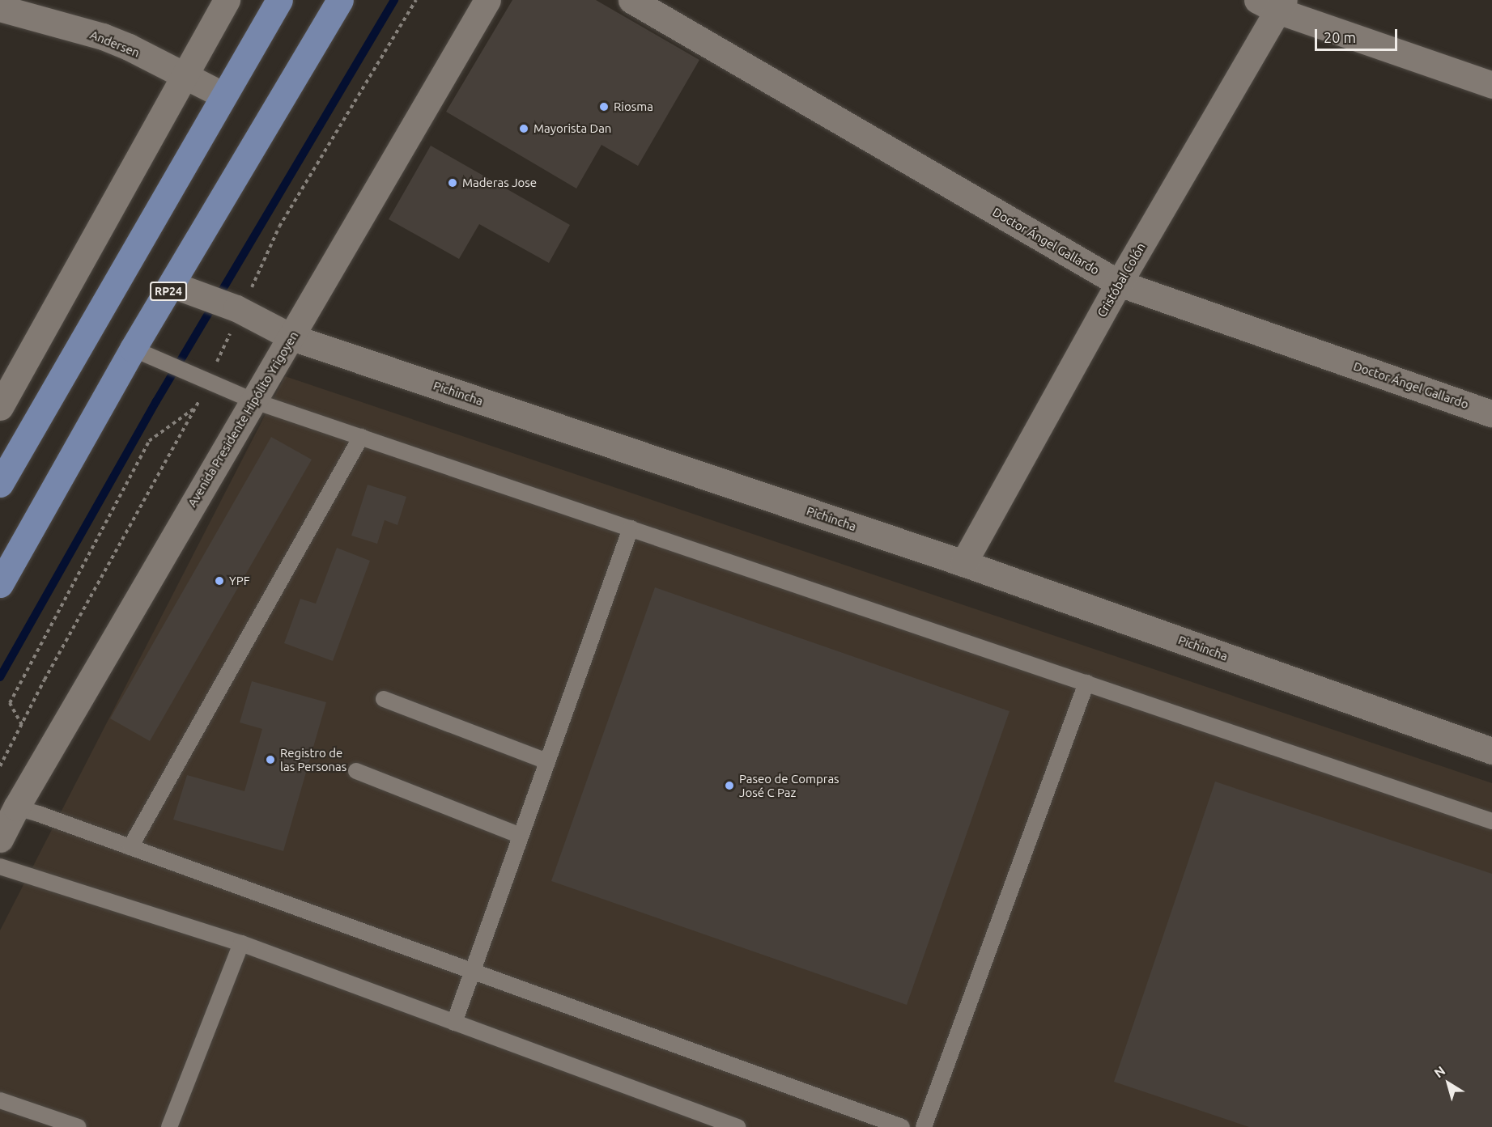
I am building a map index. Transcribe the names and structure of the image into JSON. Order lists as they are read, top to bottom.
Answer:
{
  "streets": {
    "main road": ["RP24"],
    "street": [
      "Andersen",
      "Doctor Ángel Gallardo",
      "Cristóbal Colón",
      "Pichincha",
      "Avenida Presidente Hipólito Yrigoyen"
    ]
  },
  "crossings": [
    ["Doctor Ángel Gallardo", "Cristóbal Colón"],
    ["Cristóbal Colón", "Pichincha"],
    ["RP24", "Pichincha"],
    ["Pichincha", "Avenida Presidente Hipólito Yrigoyen"]
  ],
  "places": [
    "Riosma",
    "Mayorista Dan",
    "Maderas Jose",
    "YPF",
    "Registro de las Personas",
    "Paseo de Compras José C Paz"
  ],
  "scale_bar": "20 m",
  "north": "top left"
}
